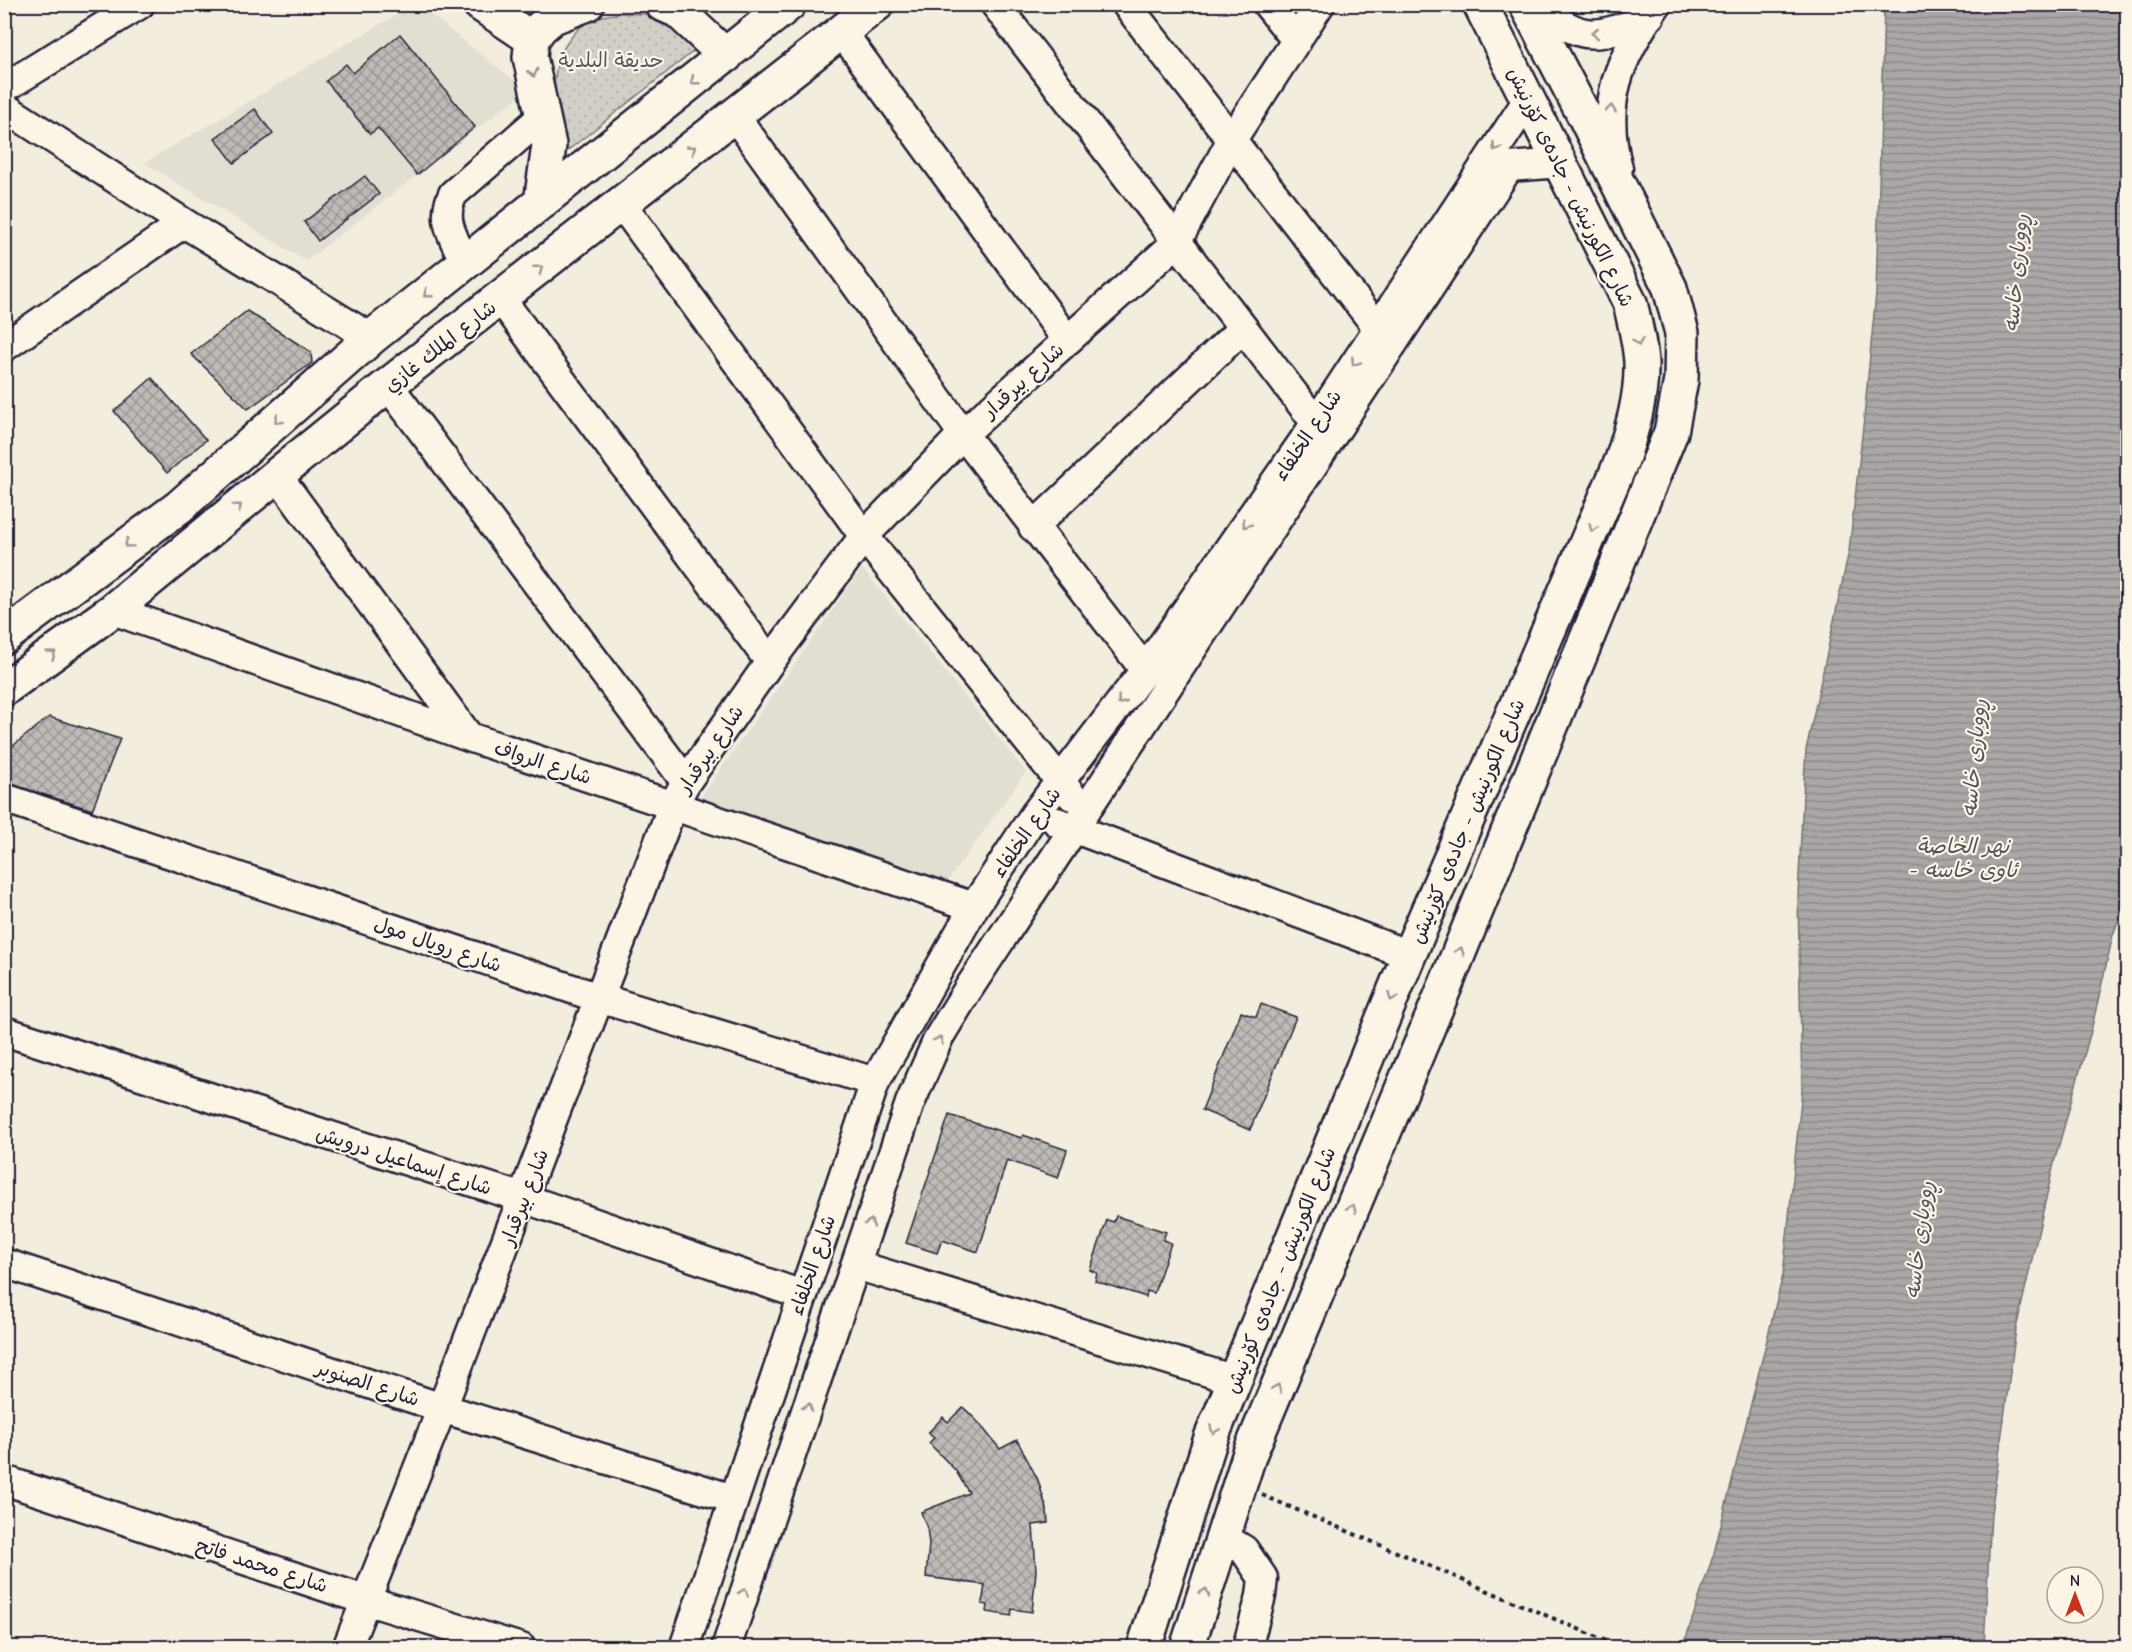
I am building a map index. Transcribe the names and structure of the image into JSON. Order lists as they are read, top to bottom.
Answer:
{
  "streets": {
    "main road": ["شارع الكورنيش - جادەی کۆرنیش", "شارع الملك غازي"],
    "street": [
      "شارع بيرقدار",
      "شارع الخلفاء",
      "شارع الرواف",
      "شارع رويال مول",
      "شارع إسماعيل درويش",
      "شارع الصنوبر",
      "شارع محمد فاتح"
    ]
  },
  "crossings": [
    ["شارع الكورنيش - جادەی کۆرنیش", "شارع الخلفاء"],
    ["شارع الملك غازي", "شارع الرواف"],
    ["شارع بيرقدار", "شارع الرواف"],
    ["شارع بيرقدار", "شارع رويال مول"],
    ["شارع بيرقدار", "شارع إسماعيل درويش"],
    ["شارع بيرقدار", "شارع الصنوبر"],
    ["شارع بيرقدار", "شارع محمد فاتح"],
    ["شارع الخلفاء", "شارع الرواف"],
    ["شارع الخلفاء", "شارع رويال مول"],
    ["شارع الخلفاء", "شارع إسماعيل درويش"],
    ["شارع الخلفاء", "شارع الصنوبر"]
  ],
  "water": ["ڕووباری خاسە", "نهر الخاصة - ئاوی خاسە"],
  "parks": ["حديقة البلدية"],
  "north": "top"
}
